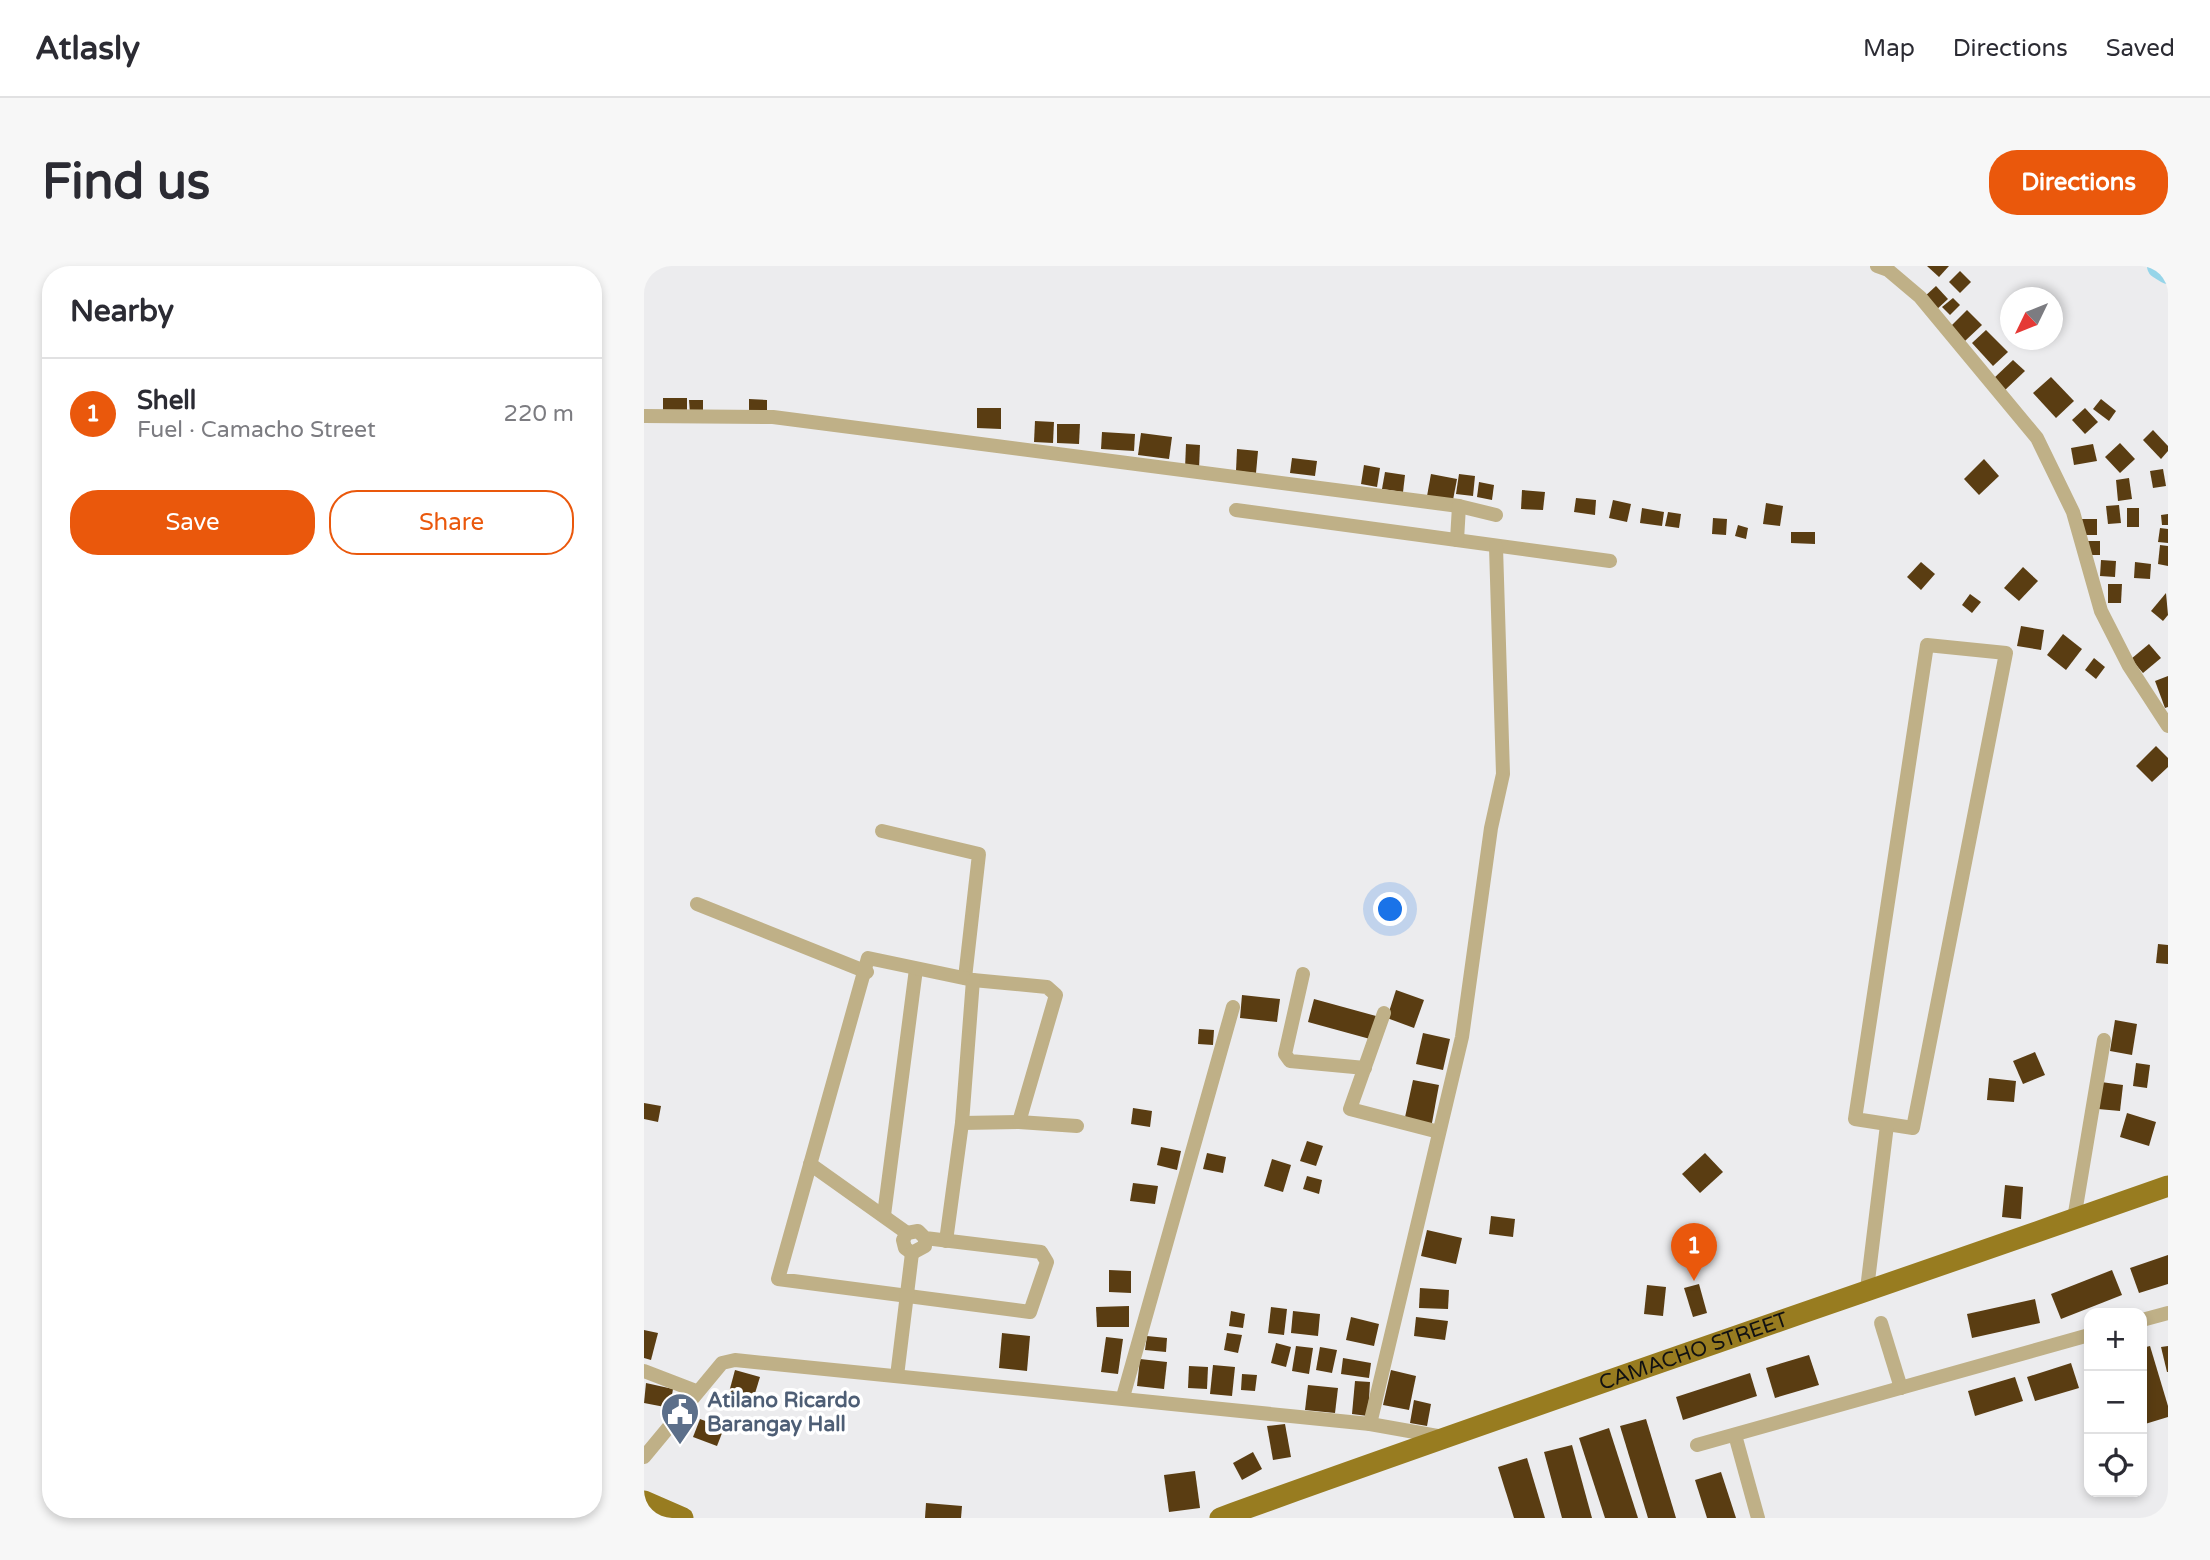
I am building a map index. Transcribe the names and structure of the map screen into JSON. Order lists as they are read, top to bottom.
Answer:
{
  "streets": {
    "main road": ["CAMACHO STREET"]
  },
  "places": {
    "public building": ["Atilano Ricardo Barangay Hall"]
  },
  "north": "bottom left",
  "page": {
    "header": "Atlasly",
    "nav": ["Map", "Directions", "Saved"],
    "buttons": [
      "Directions",
      ["Save", "Share"]
    ],
    "title": "Find us",
    "heading": "Nearby",
    "list": [
      {
        "mark": "1",
        "name": "Shell",
        "note": "Fuel · Camacho Street",
        "value": "220 m"
      }
    ],
    "pins": "1",
    "map_buttons": ["+", "−"]
  }
}
